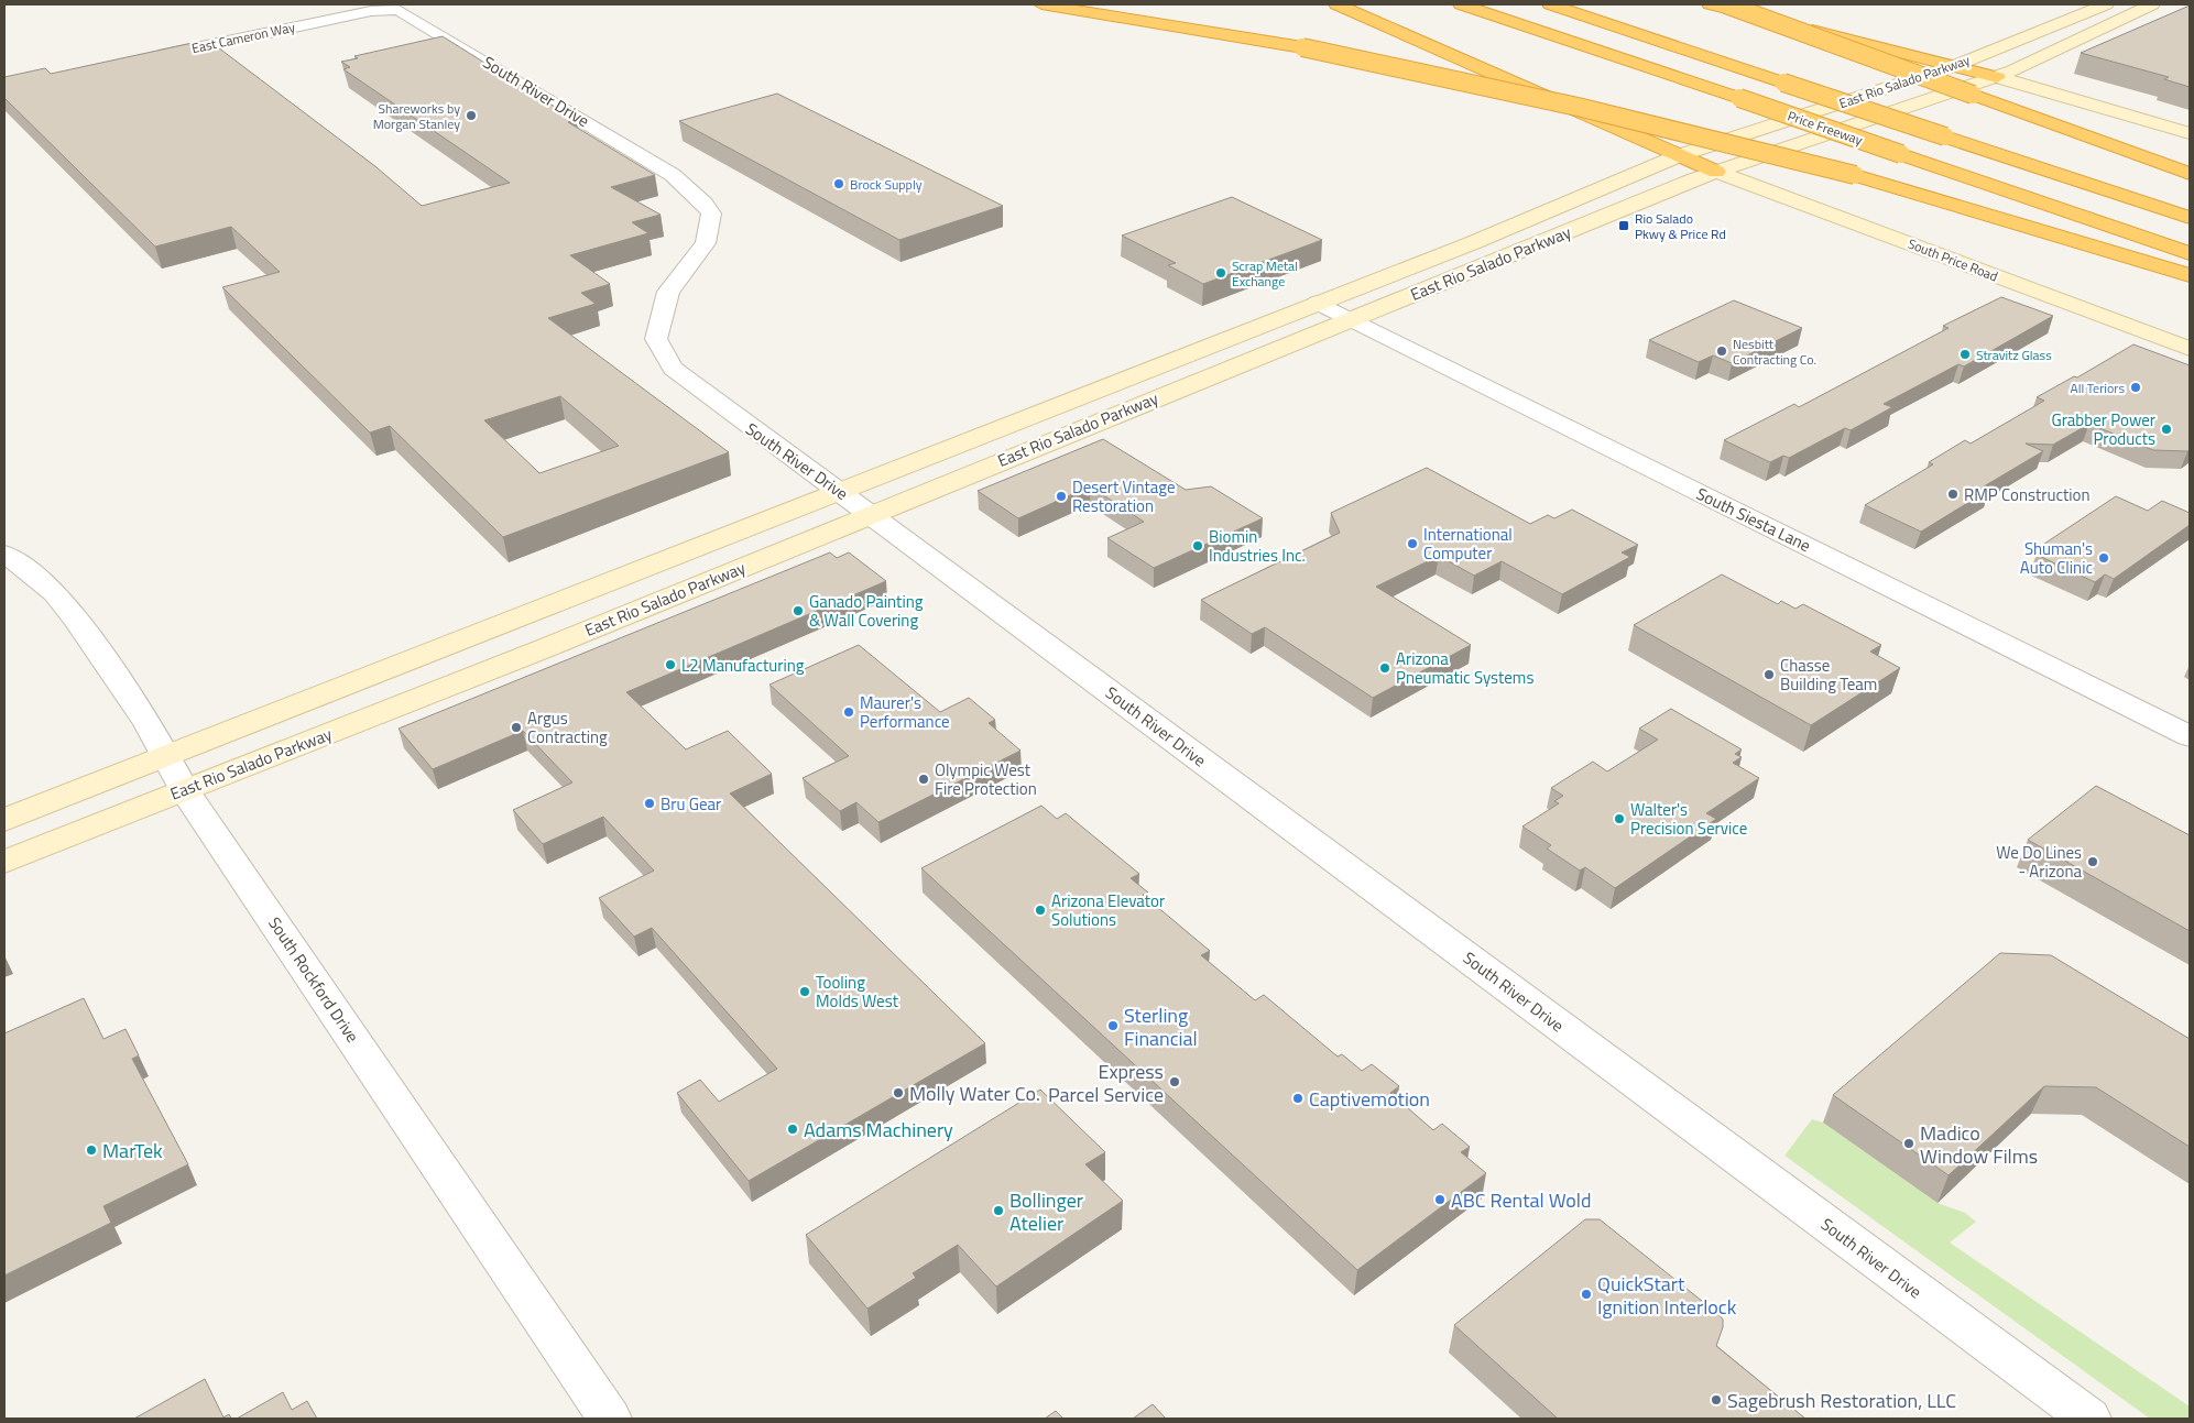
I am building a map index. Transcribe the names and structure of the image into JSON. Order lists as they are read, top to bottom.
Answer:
{
  "streets": {
    "highway": ["Price Freeway"],
    "main road": ["East Rio Salado Parkway", "South Price Road"],
    "street": [
      "East Cameron Way",
      "South River Drive",
      "South Siesta Lane",
      "South Rockford Drive"
    ]
  },
  "crossings": [
    ["East Cameron Way", "South River Drive"],
    ["East Rio Salado Parkway", "South River Drive"],
    ["East Rio Salado Parkway", "South Price Road"],
    ["East Rio Salado Parkway", "South Siesta Lane"],
    ["East Rio Salado Parkway", "South Rockford Drive"]
  ],
  "places": {
    "other": [
      "Shareworks by Morgan Stanley",
      "Brock Supply",
      "Scrap Metal Exchange",
      "Nesbitt Contracting Co.",
      "Stravitz Glass",
      "All Teriors",
      "Grabber Power Products",
      "RMP Construction",
      "Desert Vintage Restoration",
      "International Computer",
      "Biomin Industries Inc.",
      "Shuman's Auto Clinic",
      "Ganado Painting & Wall Covering",
      "L2 Manufacturing",
      "Arizona Pneumatic Systems",
      "Chasse Building Team",
      "Maurer's Performance",
      "Argus Contracting",
      "Olympic West Fire Protection",
      "Bru Gear",
      "Walter's Precision Service",
      "We Do Lines - Arizona",
      "Arizona Elevator Solutions",
      "Tooling Molds West",
      "Sterling Financial",
      "Express Parcel Service",
      "Molly Water Co.",
      "Captivemotion",
      "Adams Machinery",
      "Madico Window Films",
      "MarTek",
      "ABC Rental Wold",
      "Bollinger Atelier",
      "QuickStart Ignition Interlock",
      "Sagebrush Restoration, LLC"
    ],
    "transit": ["Rio Salado Pkwy & Price Rd"]
  }
}
